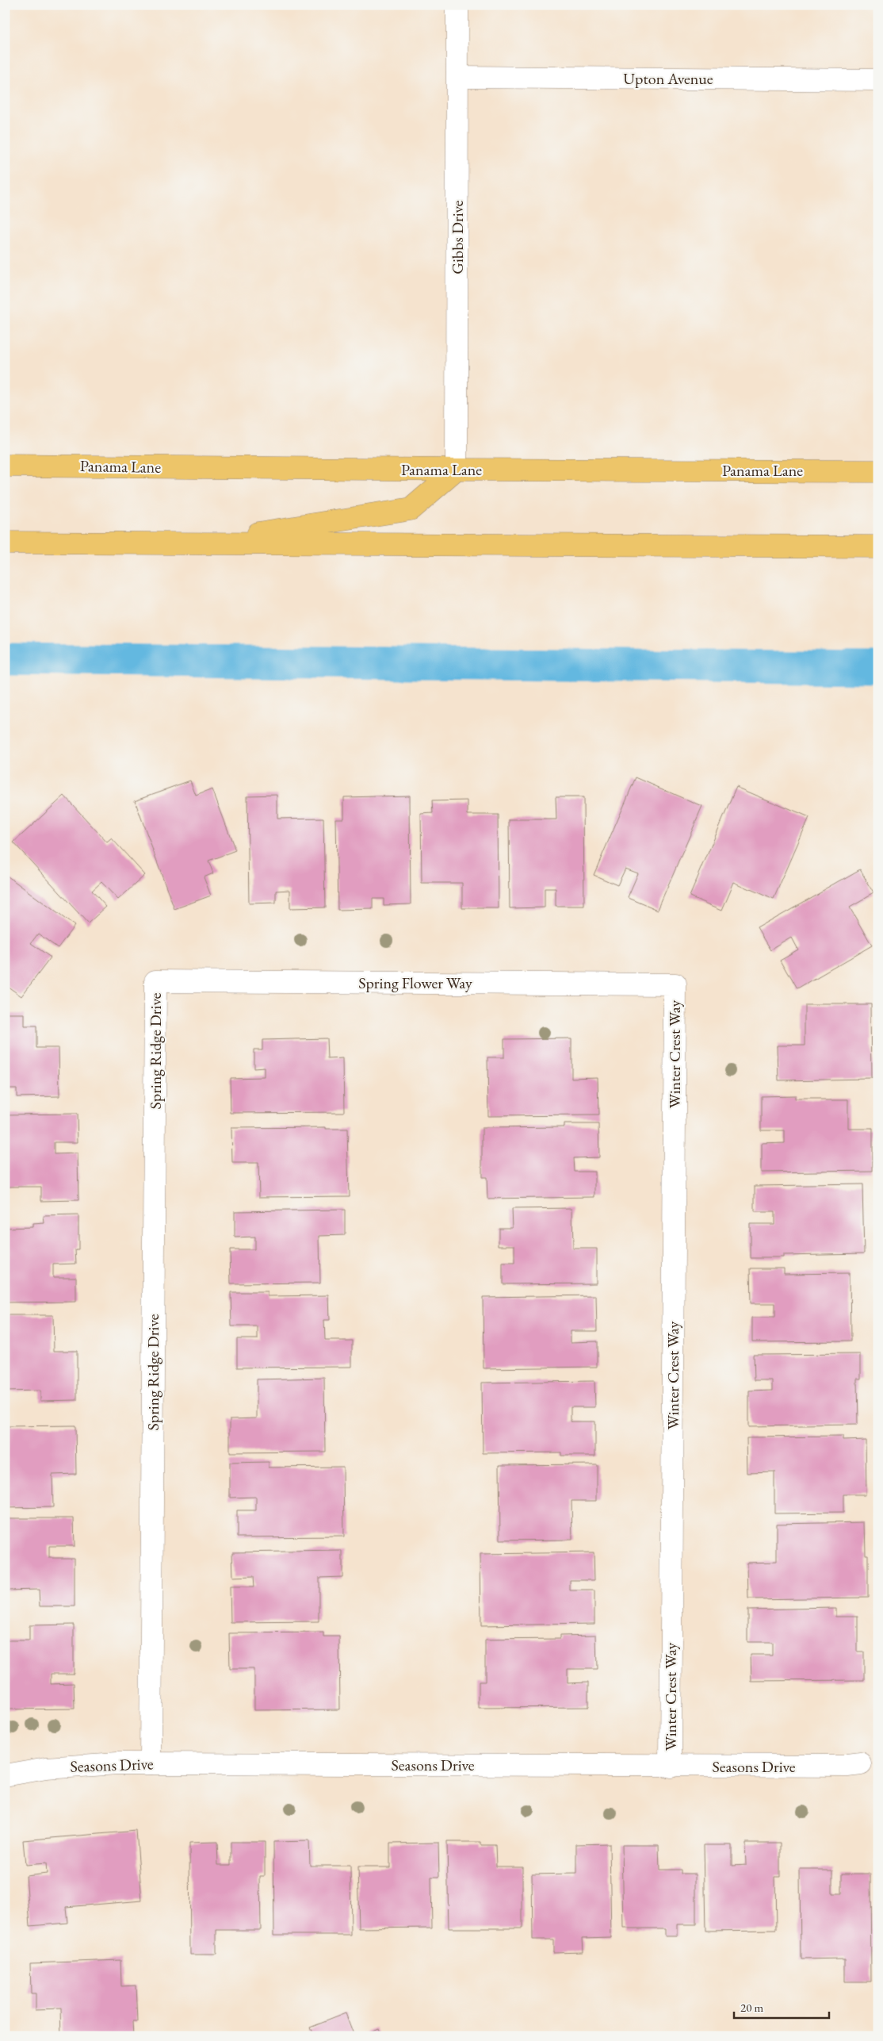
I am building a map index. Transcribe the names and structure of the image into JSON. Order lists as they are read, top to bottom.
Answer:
{
  "streets": {
    "main road": ["Panama Lane"],
    "street": [
      "Upton Avenue",
      "Gibbs Drive",
      "Spring Flower Way",
      "Spring Ridge Drive",
      "Winter Crest Way",
      "Seasons Drive"
    ]
  },
  "crossings": [
    ["Upton Avenue", "Gibbs Drive"],
    ["Gibbs Drive", "Panama Lane"],
    ["Spring Flower Way", "Spring Ridge Drive"],
    ["Spring Flower Way", "Winter Crest Way"],
    ["Spring Ridge Drive", "Seasons Drive"],
    ["Winter Crest Way", "Seasons Drive"]
  ],
  "scale_bar": "20 m"
}
